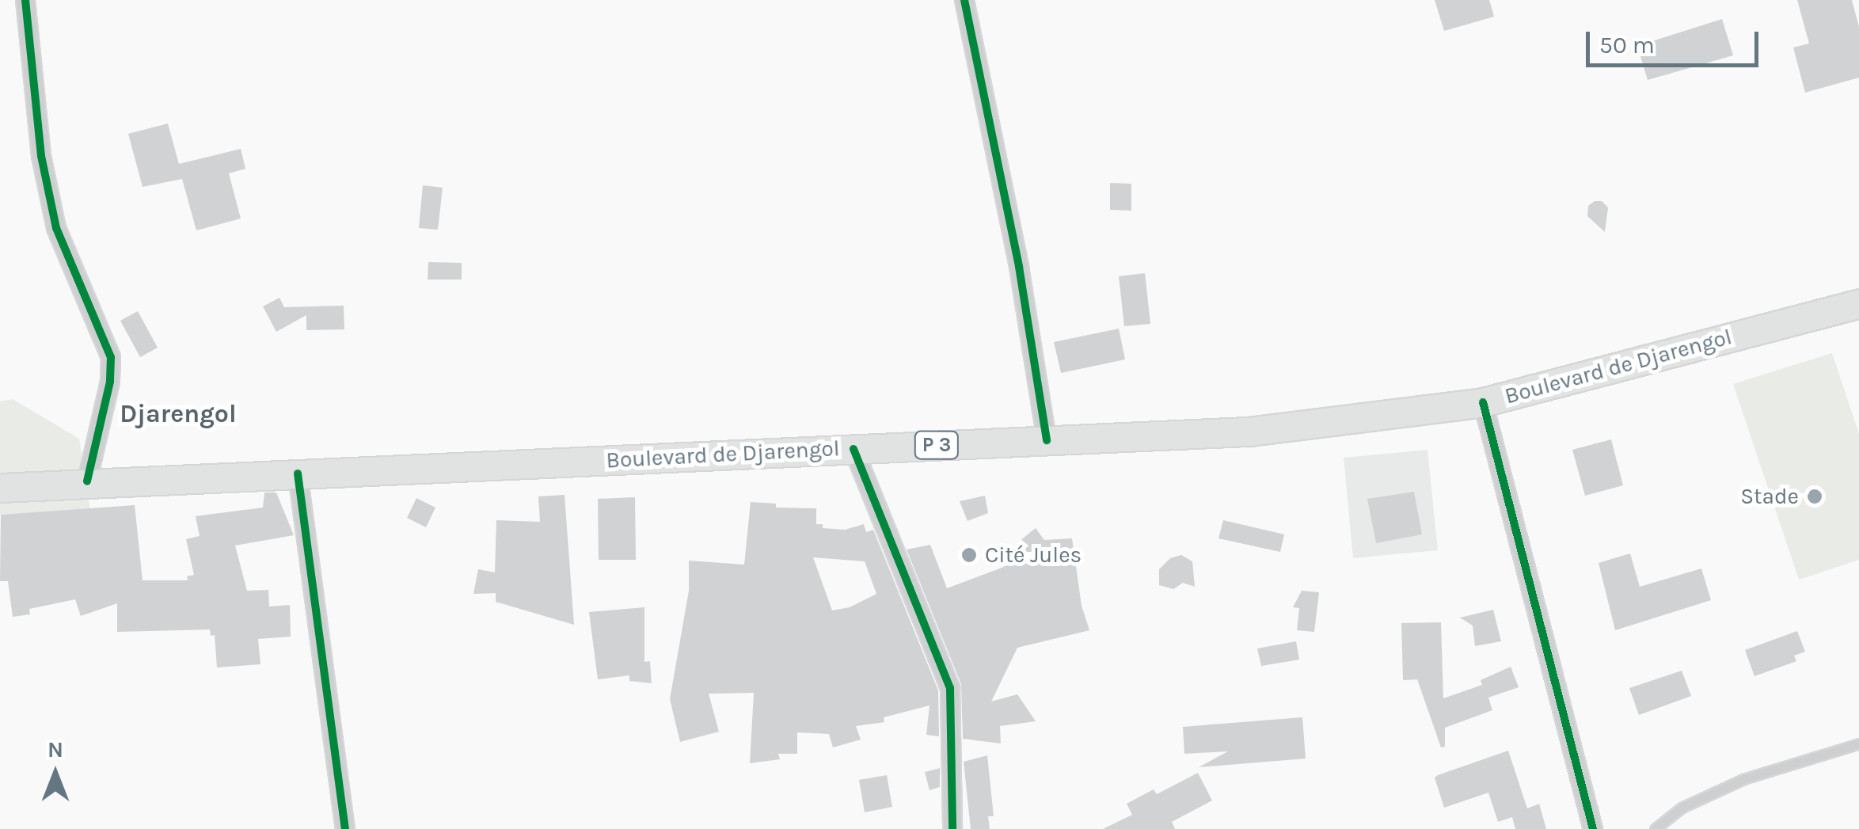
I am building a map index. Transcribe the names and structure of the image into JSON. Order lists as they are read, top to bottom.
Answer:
{
  "streets": {
    "main road": ["Boulevard de Djarengol", "P 3"]
  },
  "districts": ["Djarengol"],
  "places": ["Stade", "Cité Jules"],
  "scale_bar": "50 m",
  "north": "top"
}
